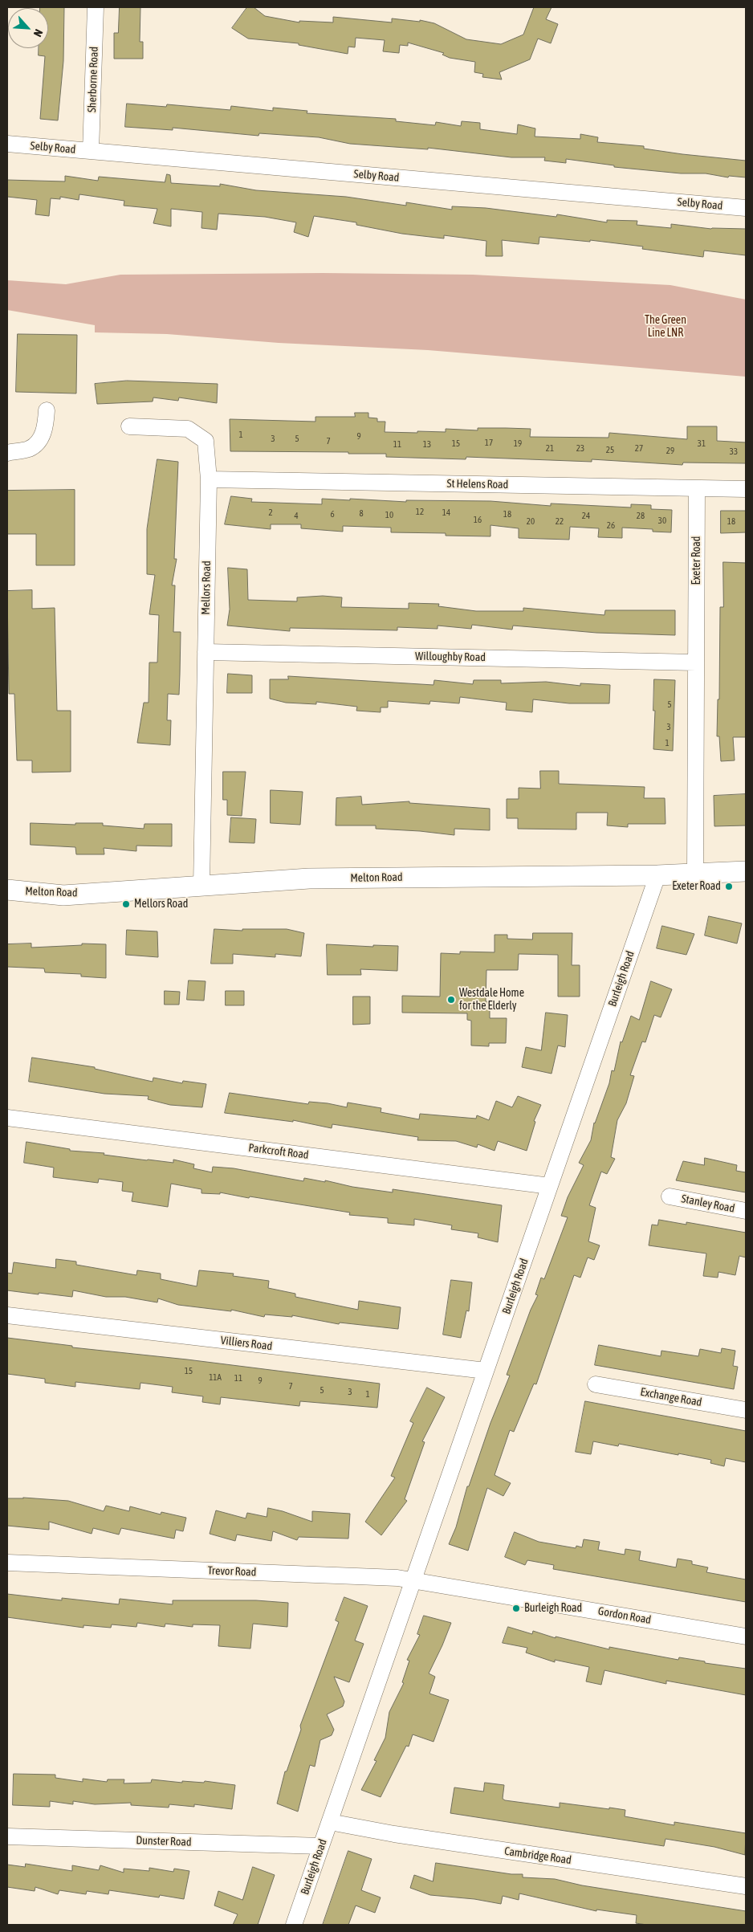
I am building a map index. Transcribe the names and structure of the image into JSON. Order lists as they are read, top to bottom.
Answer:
{
  "streets": {
    "main road": ["Melton Road"],
    "street": [
      "Sherborne Road",
      "Selby Road",
      "St Helens Road",
      "Exeter Road",
      "Mellors Road",
      "Willoughby Road",
      "Burleigh Road",
      "Parkcroft Road",
      "Stanley Road",
      "Villiers Road",
      "Exchange Road",
      "Trevor Road",
      "Gordon Road",
      "Dunster Road",
      "Cambridge Road"
    ]
  },
  "crossings": [
    ["Sherborne Road", "Selby Road"],
    ["St Helens Road", "Exeter Road"],
    ["St Helens Road", "Mellors Road"],
    ["Exeter Road", "Willoughby Road"],
    ["Exeter Road", "Melton Road"],
    ["Mellors Road", "Willoughby Road"],
    ["Mellors Road", "Melton Road"],
    ["Melton Road", "Burleigh Road"],
    ["Burleigh Road", "Parkcroft Road"],
    ["Burleigh Road", "Villiers Road"],
    ["Burleigh Road", "Trevor Road"],
    ["Burleigh Road", "Dunster Road"],
    ["Burleigh Road", "Cambridge Road"],
    ["Trevor Road", "Gordon Road"]
  ],
  "parks": ["The Green Line LNR"],
  "places": [
    "Exeter Road",
    "Mellors Road",
    "Westdale Home for the Elderly",
    "Burleigh Road"
  ],
  "house_numbers": [
    "1",
    "9",
    "3",
    "5",
    "7",
    "17",
    "15",
    "19",
    "31",
    "11",
    "13",
    "21",
    "23",
    "27",
    "25",
    "29",
    "33",
    "12",
    "2",
    "14",
    "8",
    "6",
    "18",
    "10",
    "4",
    "24",
    "28",
    "16",
    "30",
    "20",
    "22",
    "18",
    "26",
    "5",
    "3",
    "1",
    "15",
    "11A",
    "11",
    "9",
    "7",
    "5",
    "3",
    "1"
  ],
  "north": "bottom right"
}
